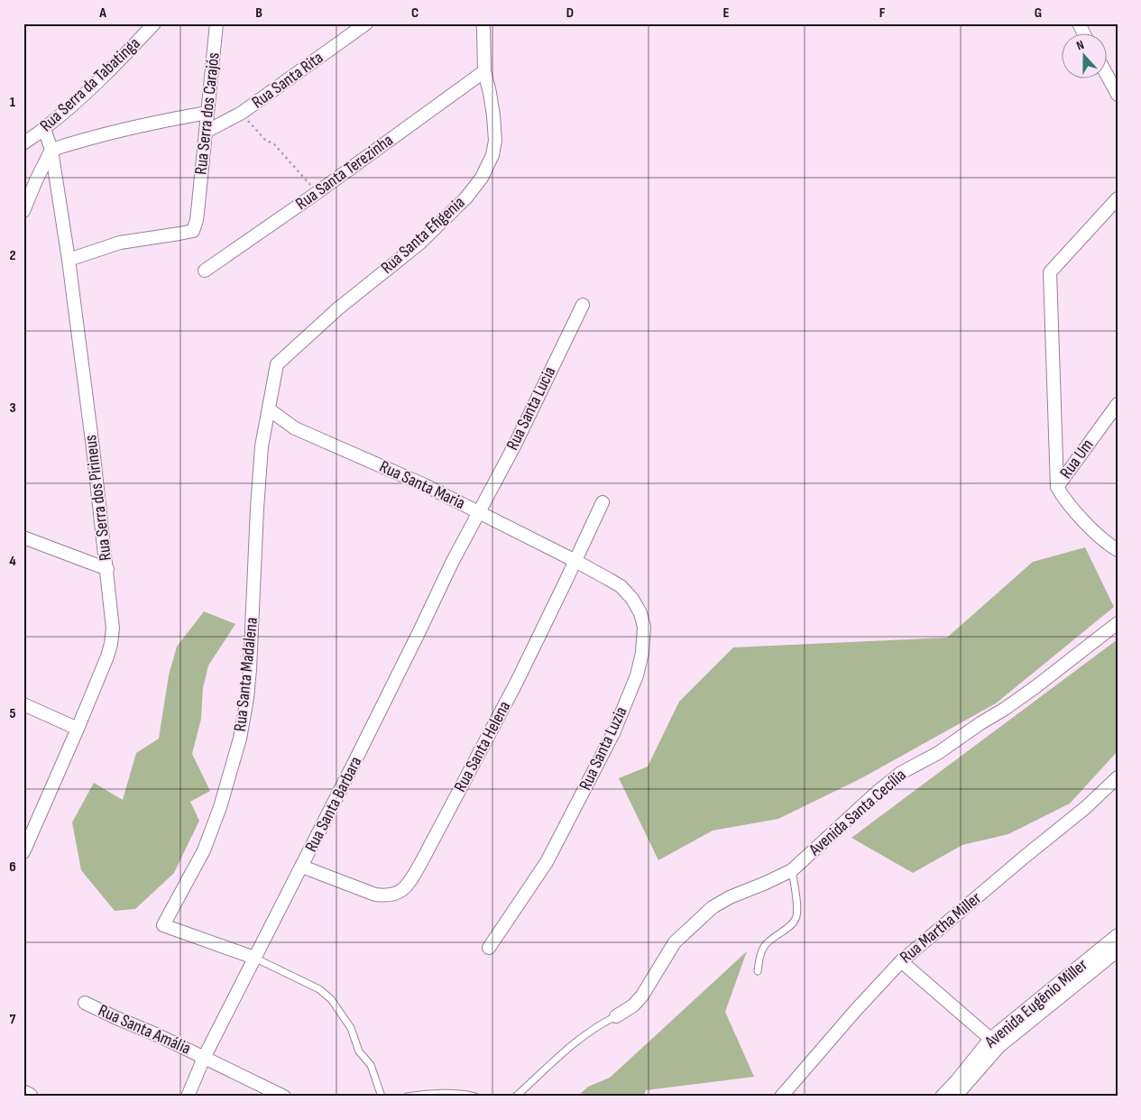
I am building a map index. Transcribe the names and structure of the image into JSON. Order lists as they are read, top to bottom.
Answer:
{
  "streets": {
    "street": [
      "Rua Santa Rita",
      "Rua Serra da Tabatinga",
      "Rua Serra dos Carajós",
      "Rua Santa Terezinha",
      "Rua Santa Efigenia",
      "Rua Santa Lucia",
      "Rua Um",
      "Rua Santa Maria",
      "Rua Serra dos Pirineus",
      "Rua Santa Madalena",
      "Rua Santa Helena",
      "Rua Santa Luzia",
      "Rua Santa Barbara",
      "Avenida Santa Cecília",
      "Rua Martha Miller",
      "Avenida Eugênio Miller",
      "Rua Santa Amália"
    ]
  },
  "crossings": [
    ["Rua Santa Rita", "Rua Serra dos Carajós"],
    ["Rua Serra da Tabatinga", "Rua Serra dos Pirineus"],
    ["Rua Serra dos Carajós", "Rua Serra dos Pirineus"],
    ["Rua Santa Terezinha", "Rua Santa Efigenia"],
    ["Rua Santa Efigenia", "Rua Santa Maria"],
    ["Rua Santa Efigenia", "Rua Santa Madalena"],
    ["Rua Santa Lucia", "Rua Santa Maria"],
    ["Rua Santa Lucia", "Rua Santa Barbara"],
    ["Rua Santa Maria", "Rua Santa Madalena"],
    ["Rua Santa Maria", "Rua Santa Helena"],
    ["Rua Santa Maria", "Rua Santa Luzia"],
    ["Rua Santa Maria", "Rua Santa Barbara"],
    ["Rua Santa Madalena", "Rua Santa Barbara"],
    ["Rua Santa Helena", "Rua Santa Luzia"],
    ["Rua Santa Helena", "Rua Santa Barbara"],
    ["Rua Santa Barbara", "Rua Santa Amália"]
  ],
  "north": "top",
  "grid": {
    "columns": [
      "A",
      "B",
      "C",
      "D",
      "E",
      "F",
      "G"
    ],
    "rows": [
      "1",
      "2",
      "3",
      "4",
      "5",
      "6",
      "7"
    ]
  }
}
